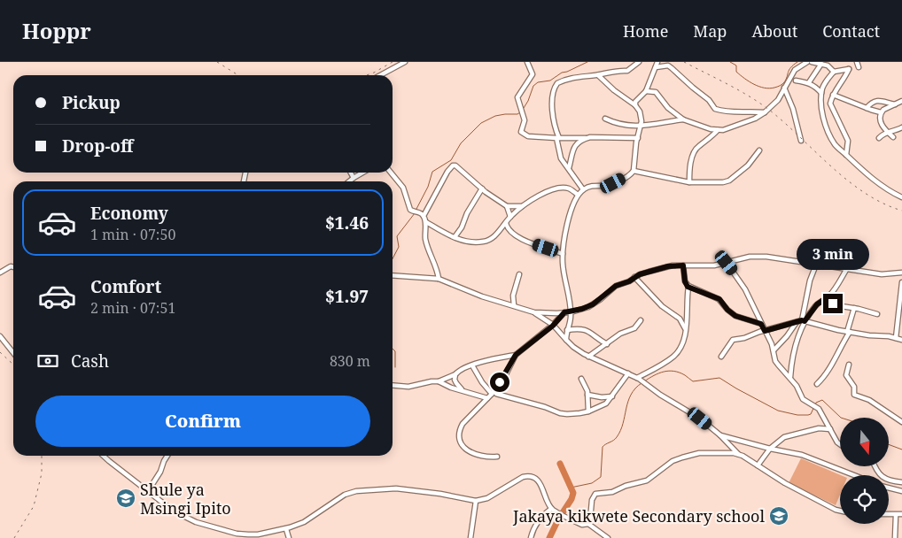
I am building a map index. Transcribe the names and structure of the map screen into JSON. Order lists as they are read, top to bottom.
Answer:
{
  "places": {
    "school or university": ["Shule ya Msingi Ipito", "Jakaya kikwete Secondary school"]
  },
  "north": "bottom",
  "page": {
    "header": "Hoppr",
    "nav": [
      "Home",
      "Map",
      "About",
      "Contact"
    ],
    "banner": ["Pickup", "Drop-off"],
    "list": [
      {
        "name": "Economy",
        "note": "1 min · 07:50",
        "value": "$1.46"
      },
      {
        "name": "Comfort",
        "note": "2 min · 07:51",
        "value": "$1.97"
      }
    ],
    "bubble": "3 min",
    "pay": ["Cash", "830 m"],
    "buttons": "Confirm"
  }
}
